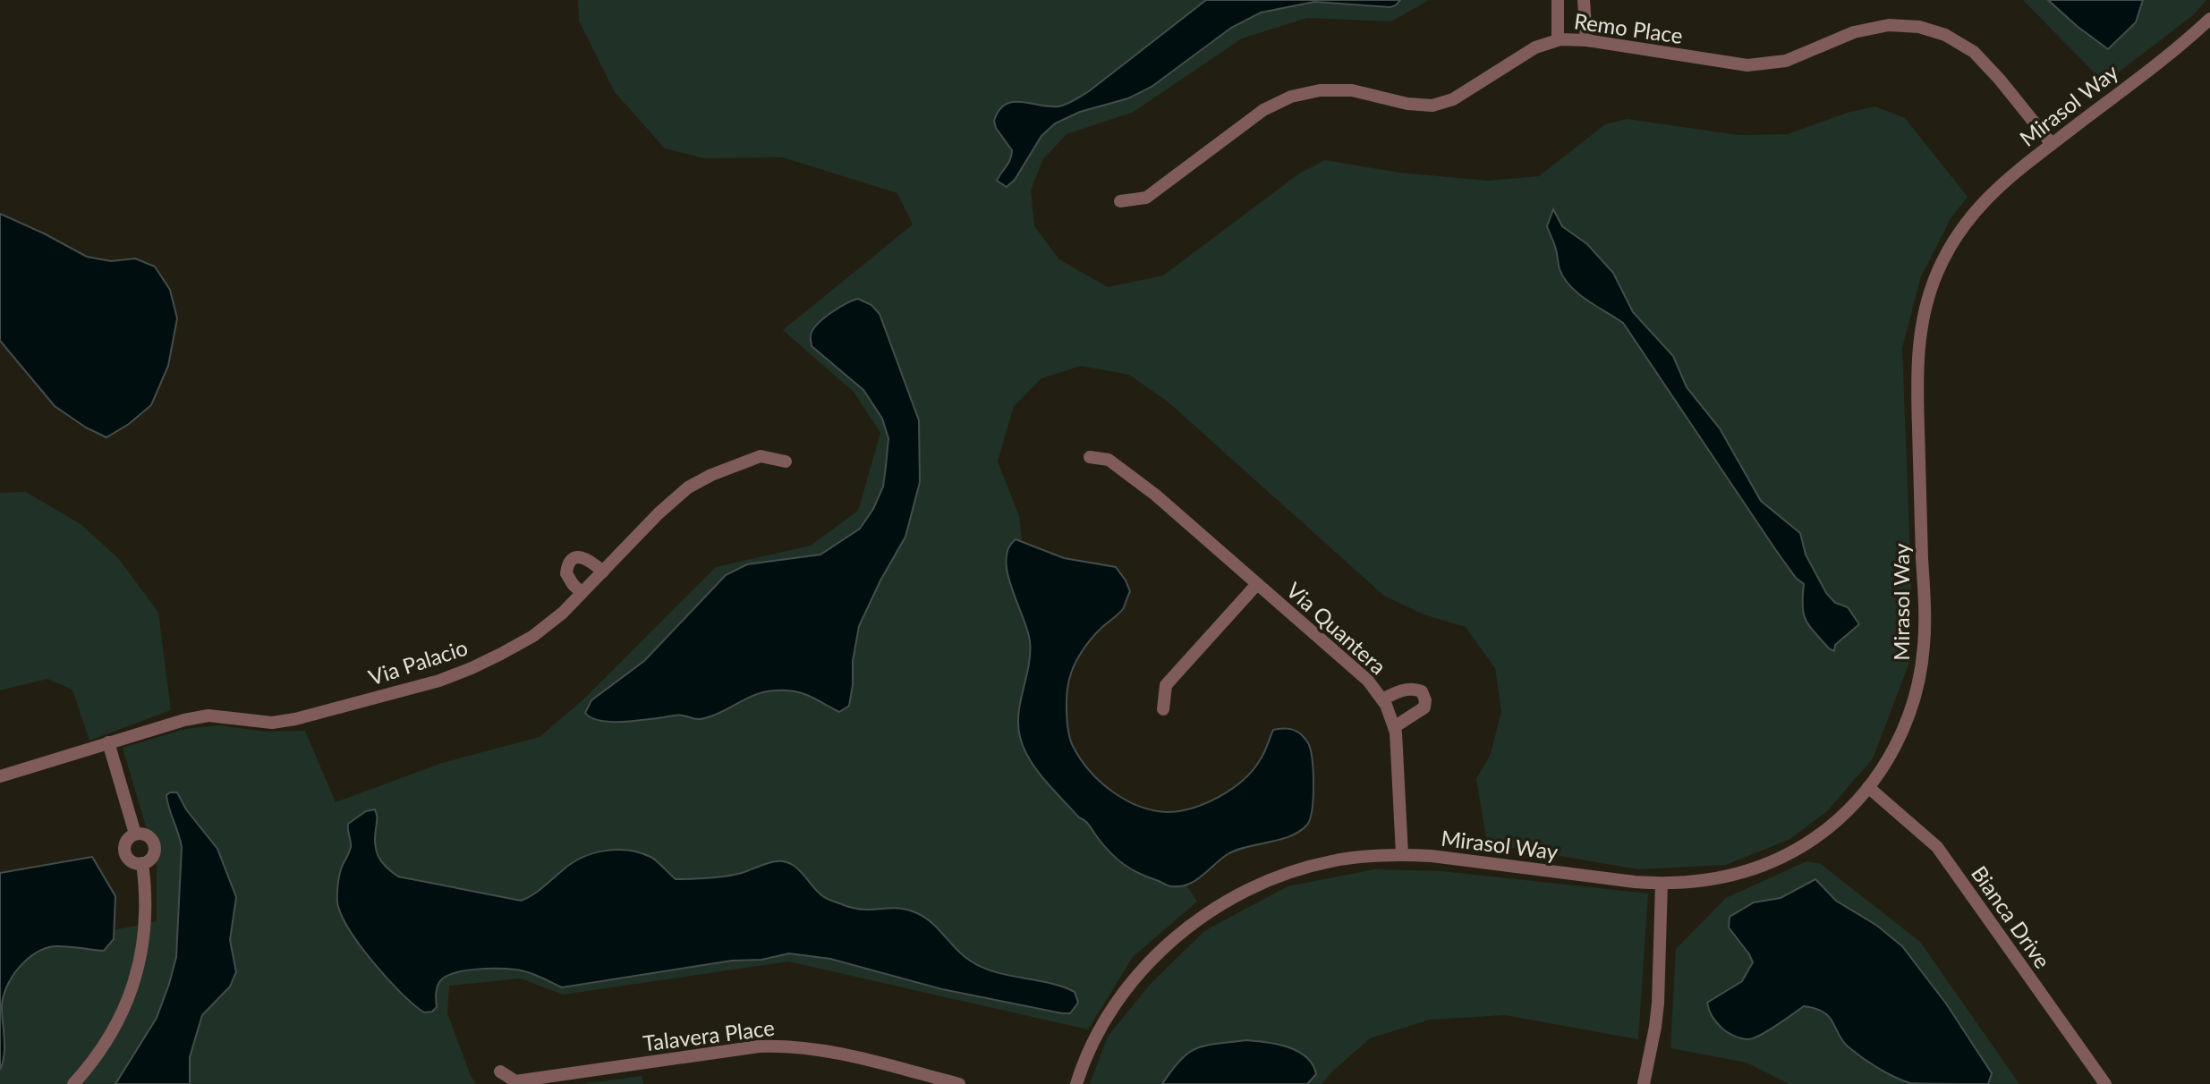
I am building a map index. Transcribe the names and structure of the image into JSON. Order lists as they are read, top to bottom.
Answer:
{
  "streets": {
    "street": [
      "Remo Place",
      "Mirasol Way",
      "Via Quantera",
      "Via Palacio",
      "Bianca Drive",
      "Talavera Place"
    ]
  },
  "crossings": [
    ["Remo Place", "Mirasol Way"],
    ["Mirasol Way", "Via Quantera"],
    ["Mirasol Way", "Bianca Drive"]
  ]
}
